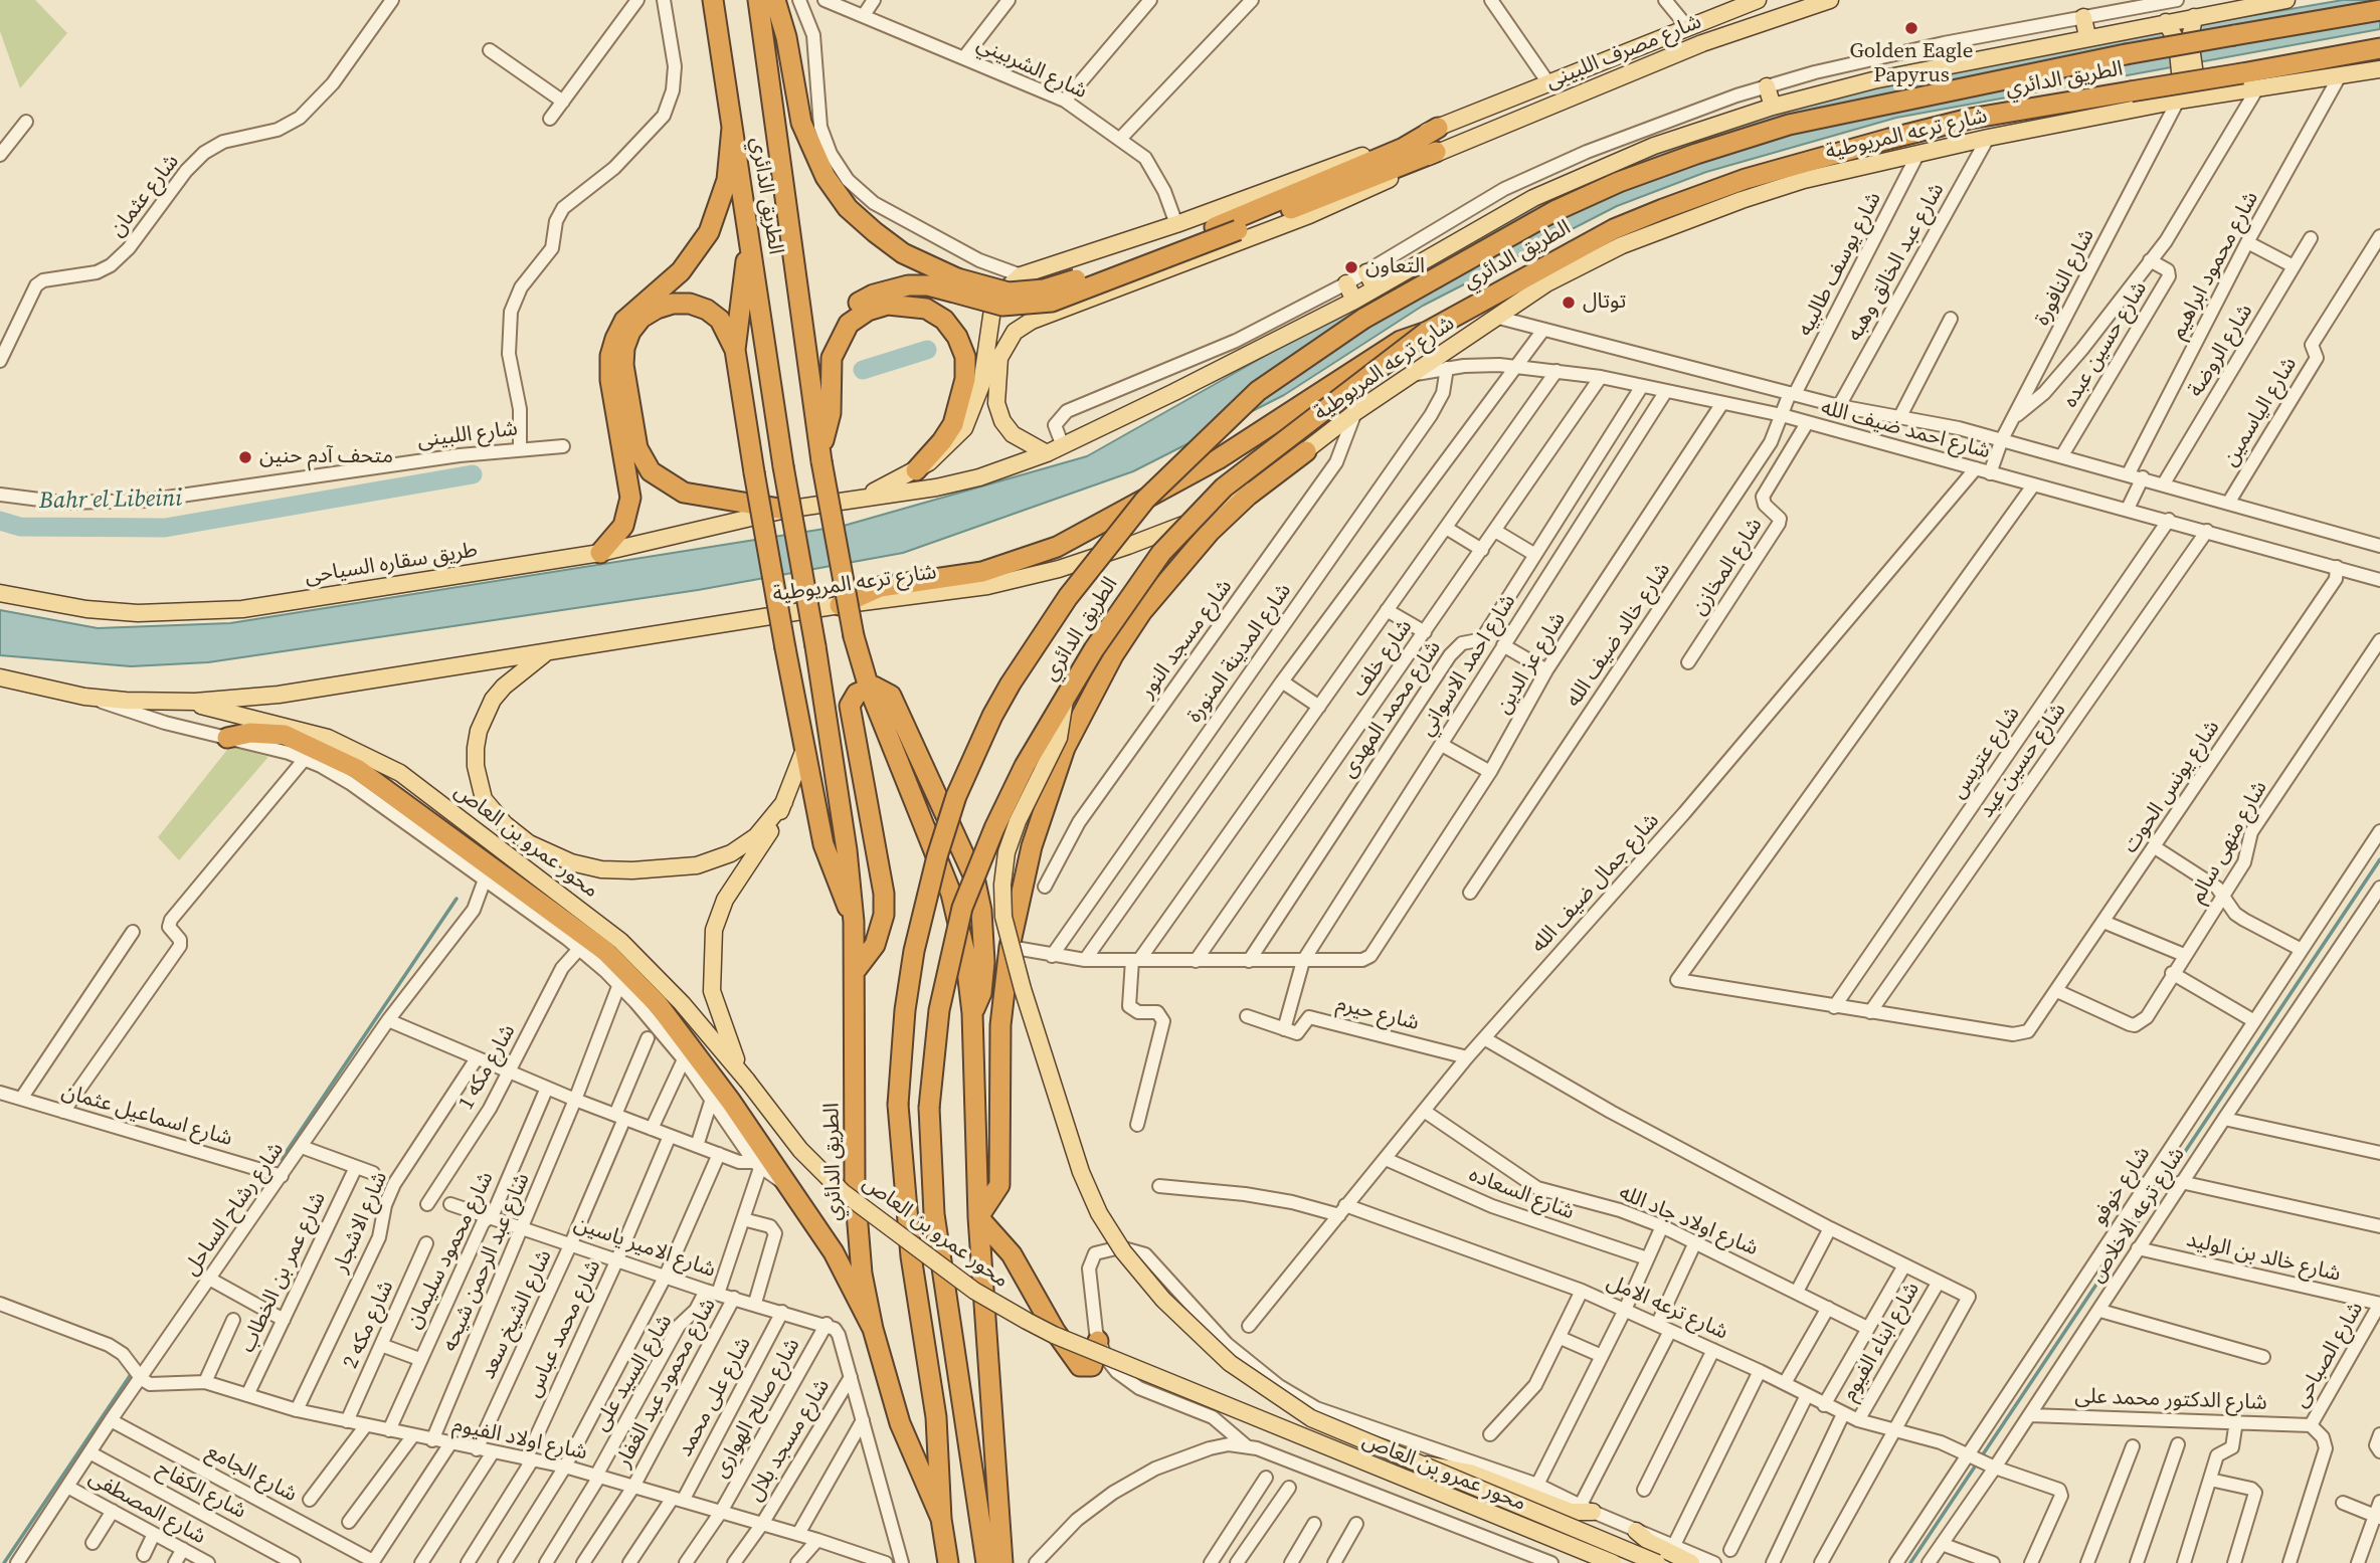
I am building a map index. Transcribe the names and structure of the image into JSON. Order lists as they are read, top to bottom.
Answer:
{
  "streets": {
    "highway": ["الطريق الدائري"],
    "main road": [
      "شارع مصرف اللبينى",
      "شارع ترعه المريوطية",
      "طريق سقاره السياحى",
      "محور عمرو بن العاص"
    ],
    "street": [
      "شارع الشربيني",
      "شارع عثمان",
      "شارع عبد الخالق وهبه",
      "شارع يوسف طالبيه",
      "شارع محمود ابراهيم",
      "شارع النافورة",
      "شارع حسين عبده",
      "شارع الروضة",
      "شارع الياسمين",
      "شارع احمد ضيف الله",
      "شارع اللبينى",
      "شارع المخازن",
      "شارع خالد ضيف الله",
      "شارع مسجد النور",
      "شارع المدينة المنورة",
      "شارع خلف",
      "شارع عز الدين",
      "شارع احمد الاسواني",
      "شارع محمد المهدى",
      "شارع عتريس",
      "شارع حسين عيد",
      "شارع يونس الحوت",
      "شارع منهى سالم",
      "شارع جمال ضيف الله",
      "شارع حيرم",
      "شارع مكه 1",
      "شارع اسماعيل عثمان",
      "شارع خوفو",
      "شارع السعاده",
      "شارع رشاح الساحل",
      "شارع ترعه الاخلاص",
      "شارع اولاد جاد الله",
      "شارع الاشجار",
      "شارع الامير ياسين",
      "شارع محمود سليمان",
      "شارع خالد بن الوليد",
      "شارع عبد الرحمن شيحه",
      "شارع عمر بن الخطاب",
      "شارع ترعه الامل",
      "شارع الشيخ سعد",
      "شارع مكه 2",
      "شارع محمد عباس",
      "شارع ابناء الفيوم",
      "شارع الصباحى",
      "شارع السيد على",
      "شارع محمود عبد الغفار",
      "شارع على محمد",
      "شارع الدكتور محمد على",
      "شارع صالح الهوارى",
      "شارع اولاد الفيوم",
      "شارع مسجد بلال",
      "شارع الجامع",
      "شارع الكفاح",
      "شارع المصطفى"
    ]
  },
  "crossings": [
    ["شارع مصرف اللبينى", "شارع الشربيني"],
    ["الطريق الدائري", "محور عمرو بن العاص"],
    ["شارع ترعه المريوطية", "شارع عبد الخالق وهبه"],
    ["شارع ترعه المريوطية", "شارع يوسف طالبيه"],
    ["شارع ترعه المريوطية", "شارع محمود ابراهيم"],
    ["شارع ترعه المريوطية", "شارع النافورة"],
    ["شارع ترعه المريوطية", "شارع احمد ضيف الله"],
    ["شارع ترعه المريوطية", "شارع مسجد النور"],
    ["شارع عبد الخالق وهبه", "شارع احمد ضيف الله"],
    ["شارع يوسف طالبيه", "شارع احمد ضيف الله"],
    ["شارع يوسف طالبيه", "شارع خالد ضيف الله"],
    ["شارع محمود ابراهيم", "شارع احمد ضيف الله"],
    ["شارع النافورة", "شارع احمد ضيف الله"],
    ["شارع حسين عبده", "شارع احمد ضيف الله"],
    ["شارع الروضة", "شارع احمد ضيف الله"],
    ["شارع الياسمين", "شارع احمد ضيف الله"],
    ["شارع احمد ضيف الله", "شارع المخازن"],
    ["شارع احمد ضيف الله", "شارع خالد ضيف الله"],
    ["شارع احمد ضيف الله", "شارع المدينة المنورة"],
    ["شارع احمد ضيف الله", "شارع خلف"],
    ["شارع احمد ضيف الله", "شارع عز الدين"],
    ["شارع احمد ضيف الله", "شارع احمد الاسواني"],
    ["شارع احمد ضيف الله", "شارع محمد المهدى"],
    ["شارع احمد ضيف الله", "شارع عتريس"],
    ["شارع احمد ضيف الله", "شارع حسين عيد"],
    ["شارع احمد ضيف الله", "شارع يونس الحوت"],
    ["شارع احمد ضيف الله", "شارع جمال ضيف الله"],
    ["شارع عز الدين", "شارع احمد الاسواني"],
    ["شارع احمد الاسواني", "شارع حيرم"],
    ["شارع حسين عيد", "شارع يونس الحوت"],
    ["شارع يونس الحوت", "شارع منهى سالم"],
    ["شارع جمال ضيف الله", "شارع حيرم"],
    ["شارع جمال ضيف الله", "شارع السعاده"],
    ["شارع جمال ضيف الله", "شارع اولاد جاد الله"],
    ["شارع جمال ضيف الله", "شارع ترعه الامل"],
    ["شارع اسماعيل عثمان", "شارع رشاح الساحل"],
    ["شارع خوفو", "شارع ترعه الامل"],
    ["شارع رشاح الساحل", "شارع اولاد الفيوم"],
    ["شارع رشاح الساحل", "شارع الجامع"],
    ["شارع رشاح الساحل", "شارع الكفاح"],
    ["شارع رشاح الساحل", "شارع المصطفى"],
    ["شارع ترعه الاخلاص", "شارع خالد بن الوليد"],
    ["شارع ترعه الاخلاص", "شارع ترعه الامل"],
    ["شارع ترعه الاخلاص", "شارع الدكتور محمد على"],
    ["شارع الاشجار", "شارع اولاد الفيوم"],
    ["شارع الامير ياسين", "شارع محمود سليمان"],
    ["شارع الامير ياسين", "شارع عبد الرحمن شيحه"],
    ["شارع الامير ياسين", "شارع الشيخ سعد"],
    ["شارع الامير ياسين", "شارع محمد عباس"],
    ["شارع الامير ياسين", "شارع السيد على"],
    ["شارع الامير ياسين", "شارع محمود عبد الغفار"],
    ["شارع الامير ياسين", "شارع على محمد"],
    ["شارع الامير ياسين", "شارع صالح الهوارى"],
    ["شارع محمود سليمان", "شارع اولاد الفيوم"],
    ["شارع خالد بن الوليد", "شارع الصباحى"],
    ["شارع عبد الرحمن شيحه", "شارع اولاد الفيوم"],
    ["شارع عمر بن الخطاب", "شارع اولاد الفيوم"],
    ["شارع ترعه الامل", "شارع ابناء الفيوم"],
    ["شارع الشيخ سعد", "شارع اولاد الفيوم"],
    ["شارع مكه 2", "شارع اولاد الفيوم"],
    ["شارع محمد عباس", "شارع اولاد الفيوم"],
    ["شارع الصباحى", "شارع الدكتور محمد على"],
    ["شارع السيد على", "شارع اولاد الفيوم"],
    ["شارع محمود عبد الغفار", "شارع اولاد الفيوم"],
    ["شارع على محمد", "شارع اولاد الفيوم"],
    ["شارع صالح الهوارى", "شارع اولاد الفيوم"],
    ["شارع اولاد الفيوم", "شارع مسجد بلال"]
  ],
  "water": ["Bahr el Libeini"],
  "places": [
    "Golden Eagle Papyrus",
    "التعاون",
    "توتال",
    "متحف آدم حنين"
  ]
}
